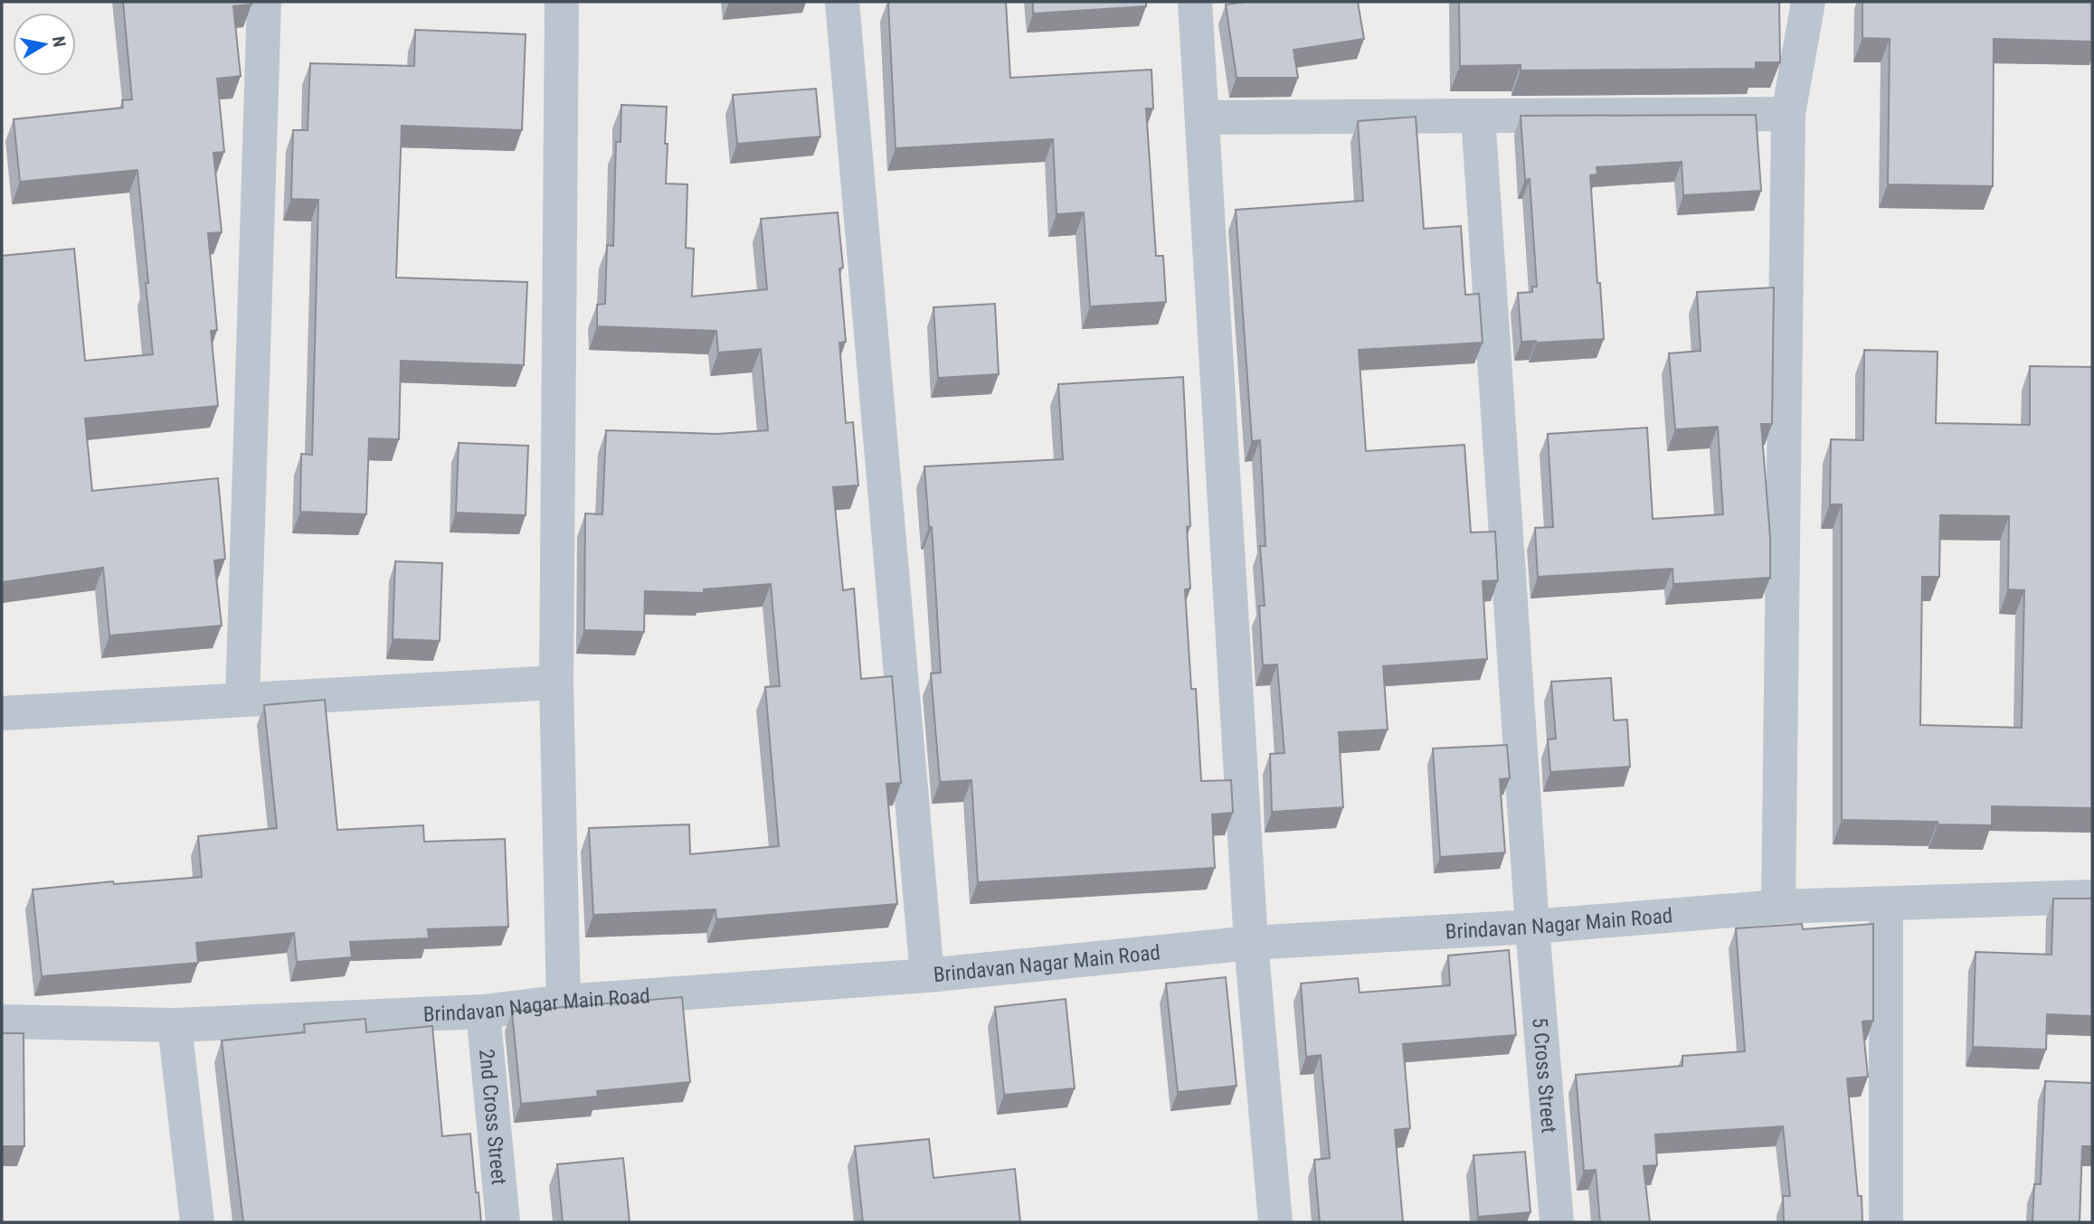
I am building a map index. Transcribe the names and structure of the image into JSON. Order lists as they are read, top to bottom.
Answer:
{
  "streets": {
    "street": ["Brindavan Nagar Main Road", "5 Cross Street", "2nd Cross Street"]
  },
  "crossings": [
    ["Brindavan Nagar Main Road", "5 Cross Street"],
    ["Brindavan Nagar Main Road", "2nd Cross Street"]
  ],
  "north": "right"
}
